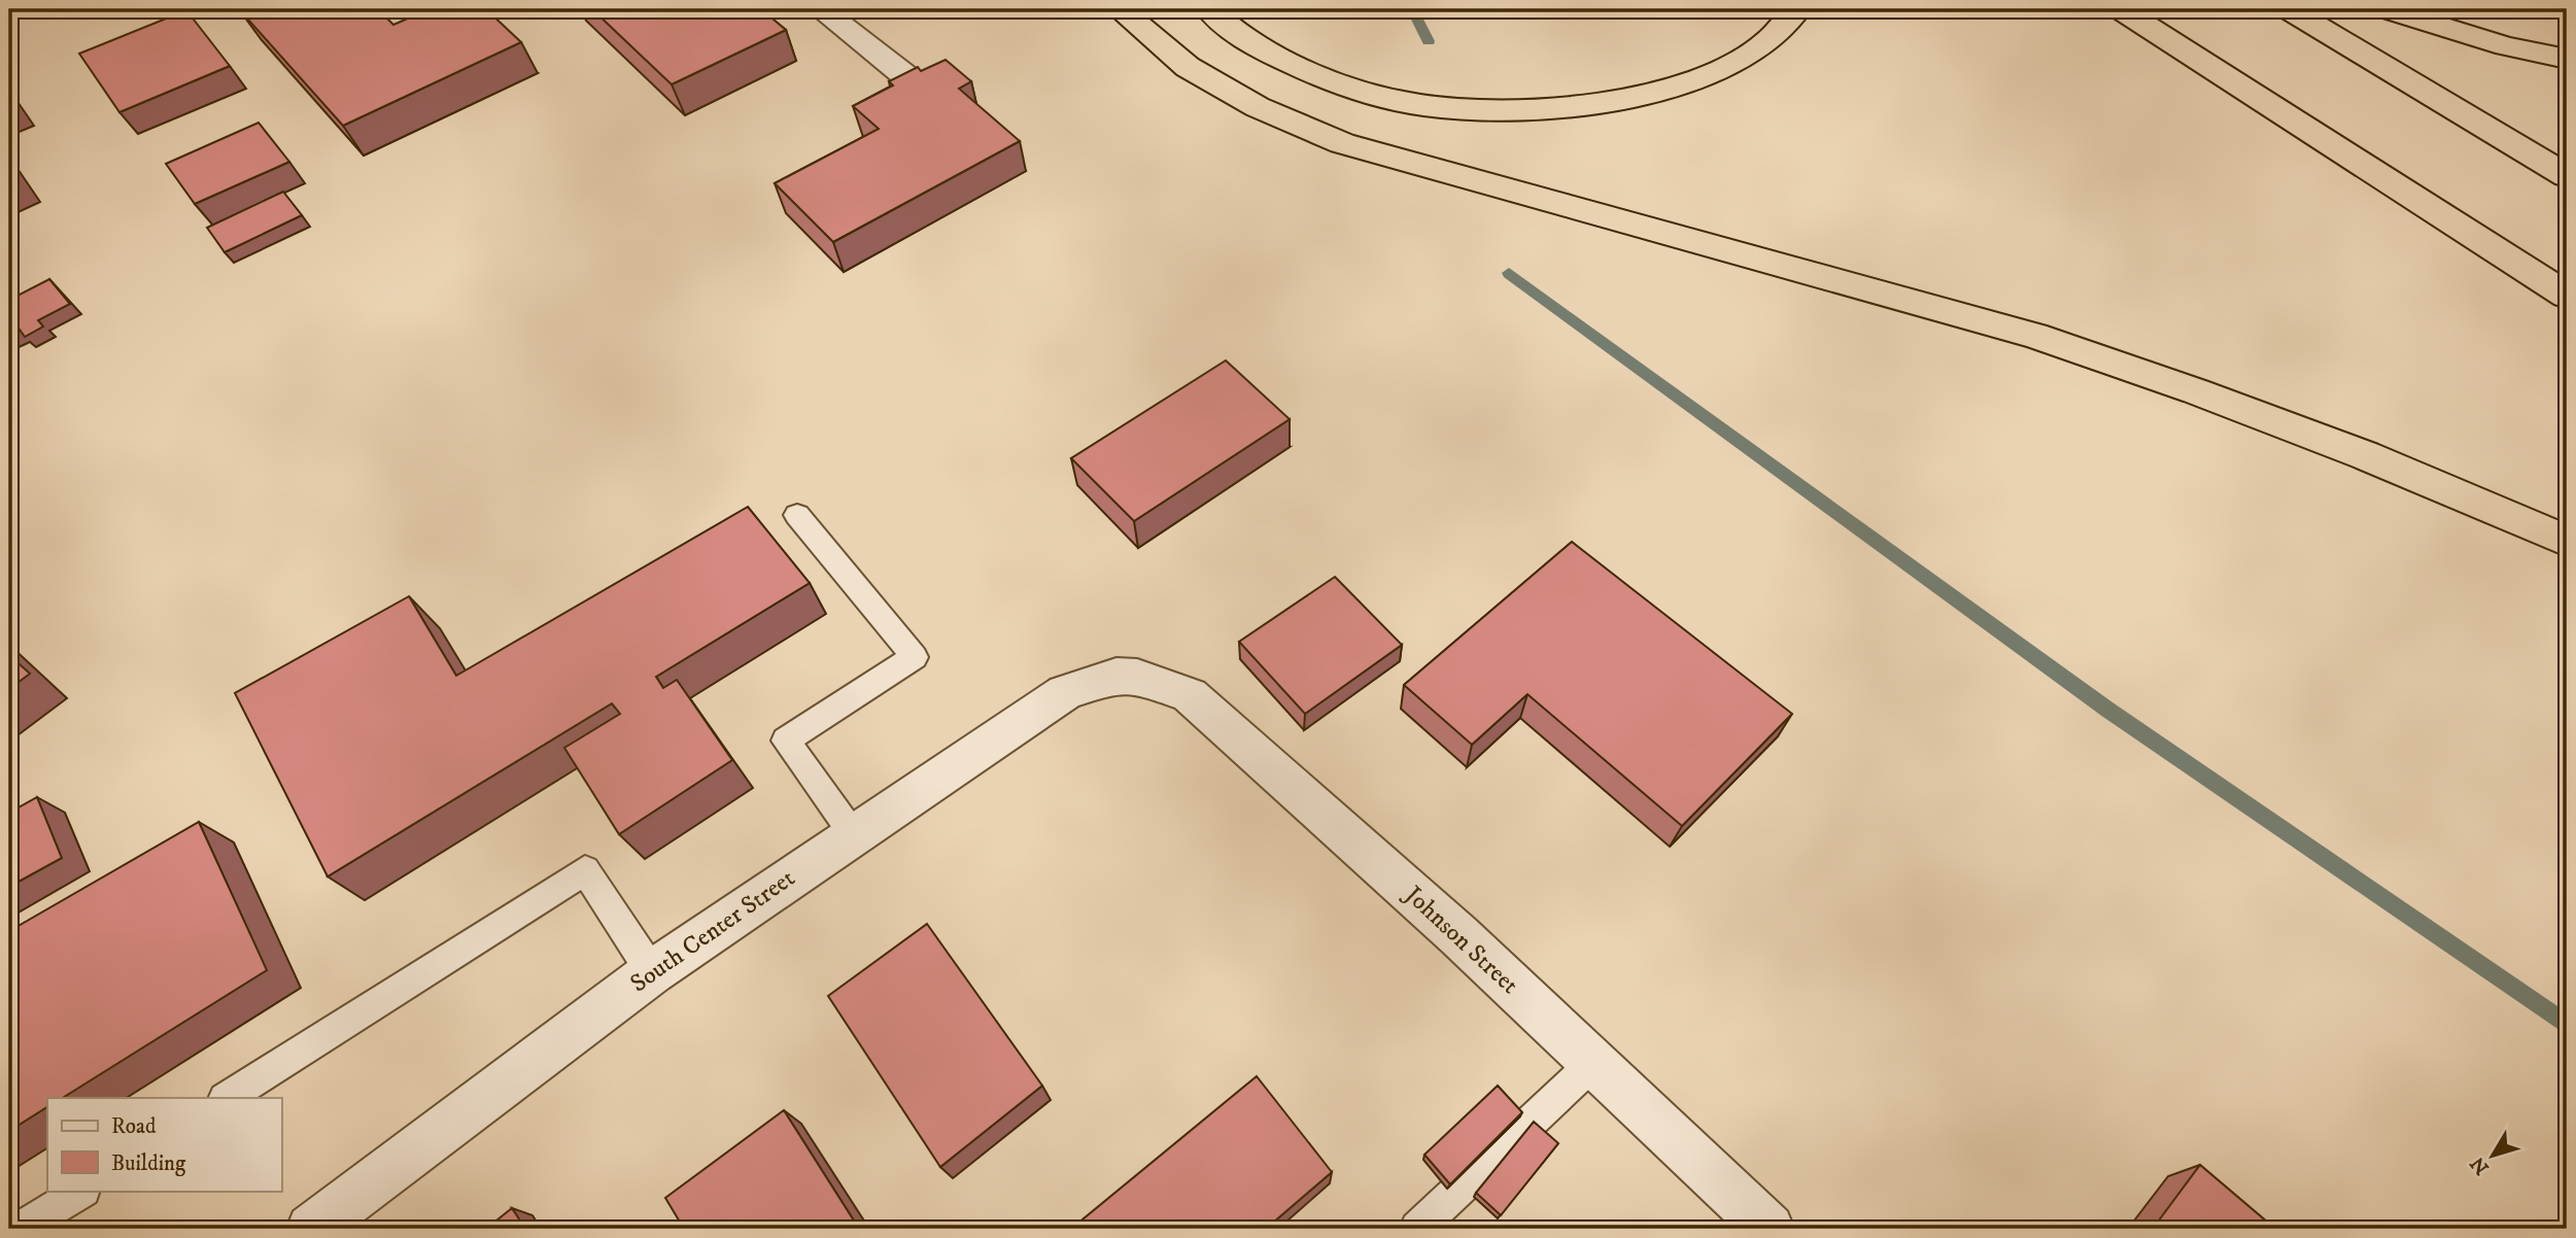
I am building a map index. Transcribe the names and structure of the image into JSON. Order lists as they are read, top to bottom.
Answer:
{
  "streets": {
    "street": ["South Center Street", "Johnson Street"]
  },
  "crossings": [
    ["South Center Street", "Johnson Street"]
  ],
  "legend": ["Road", "Building"],
  "north": "bottom left"
}
